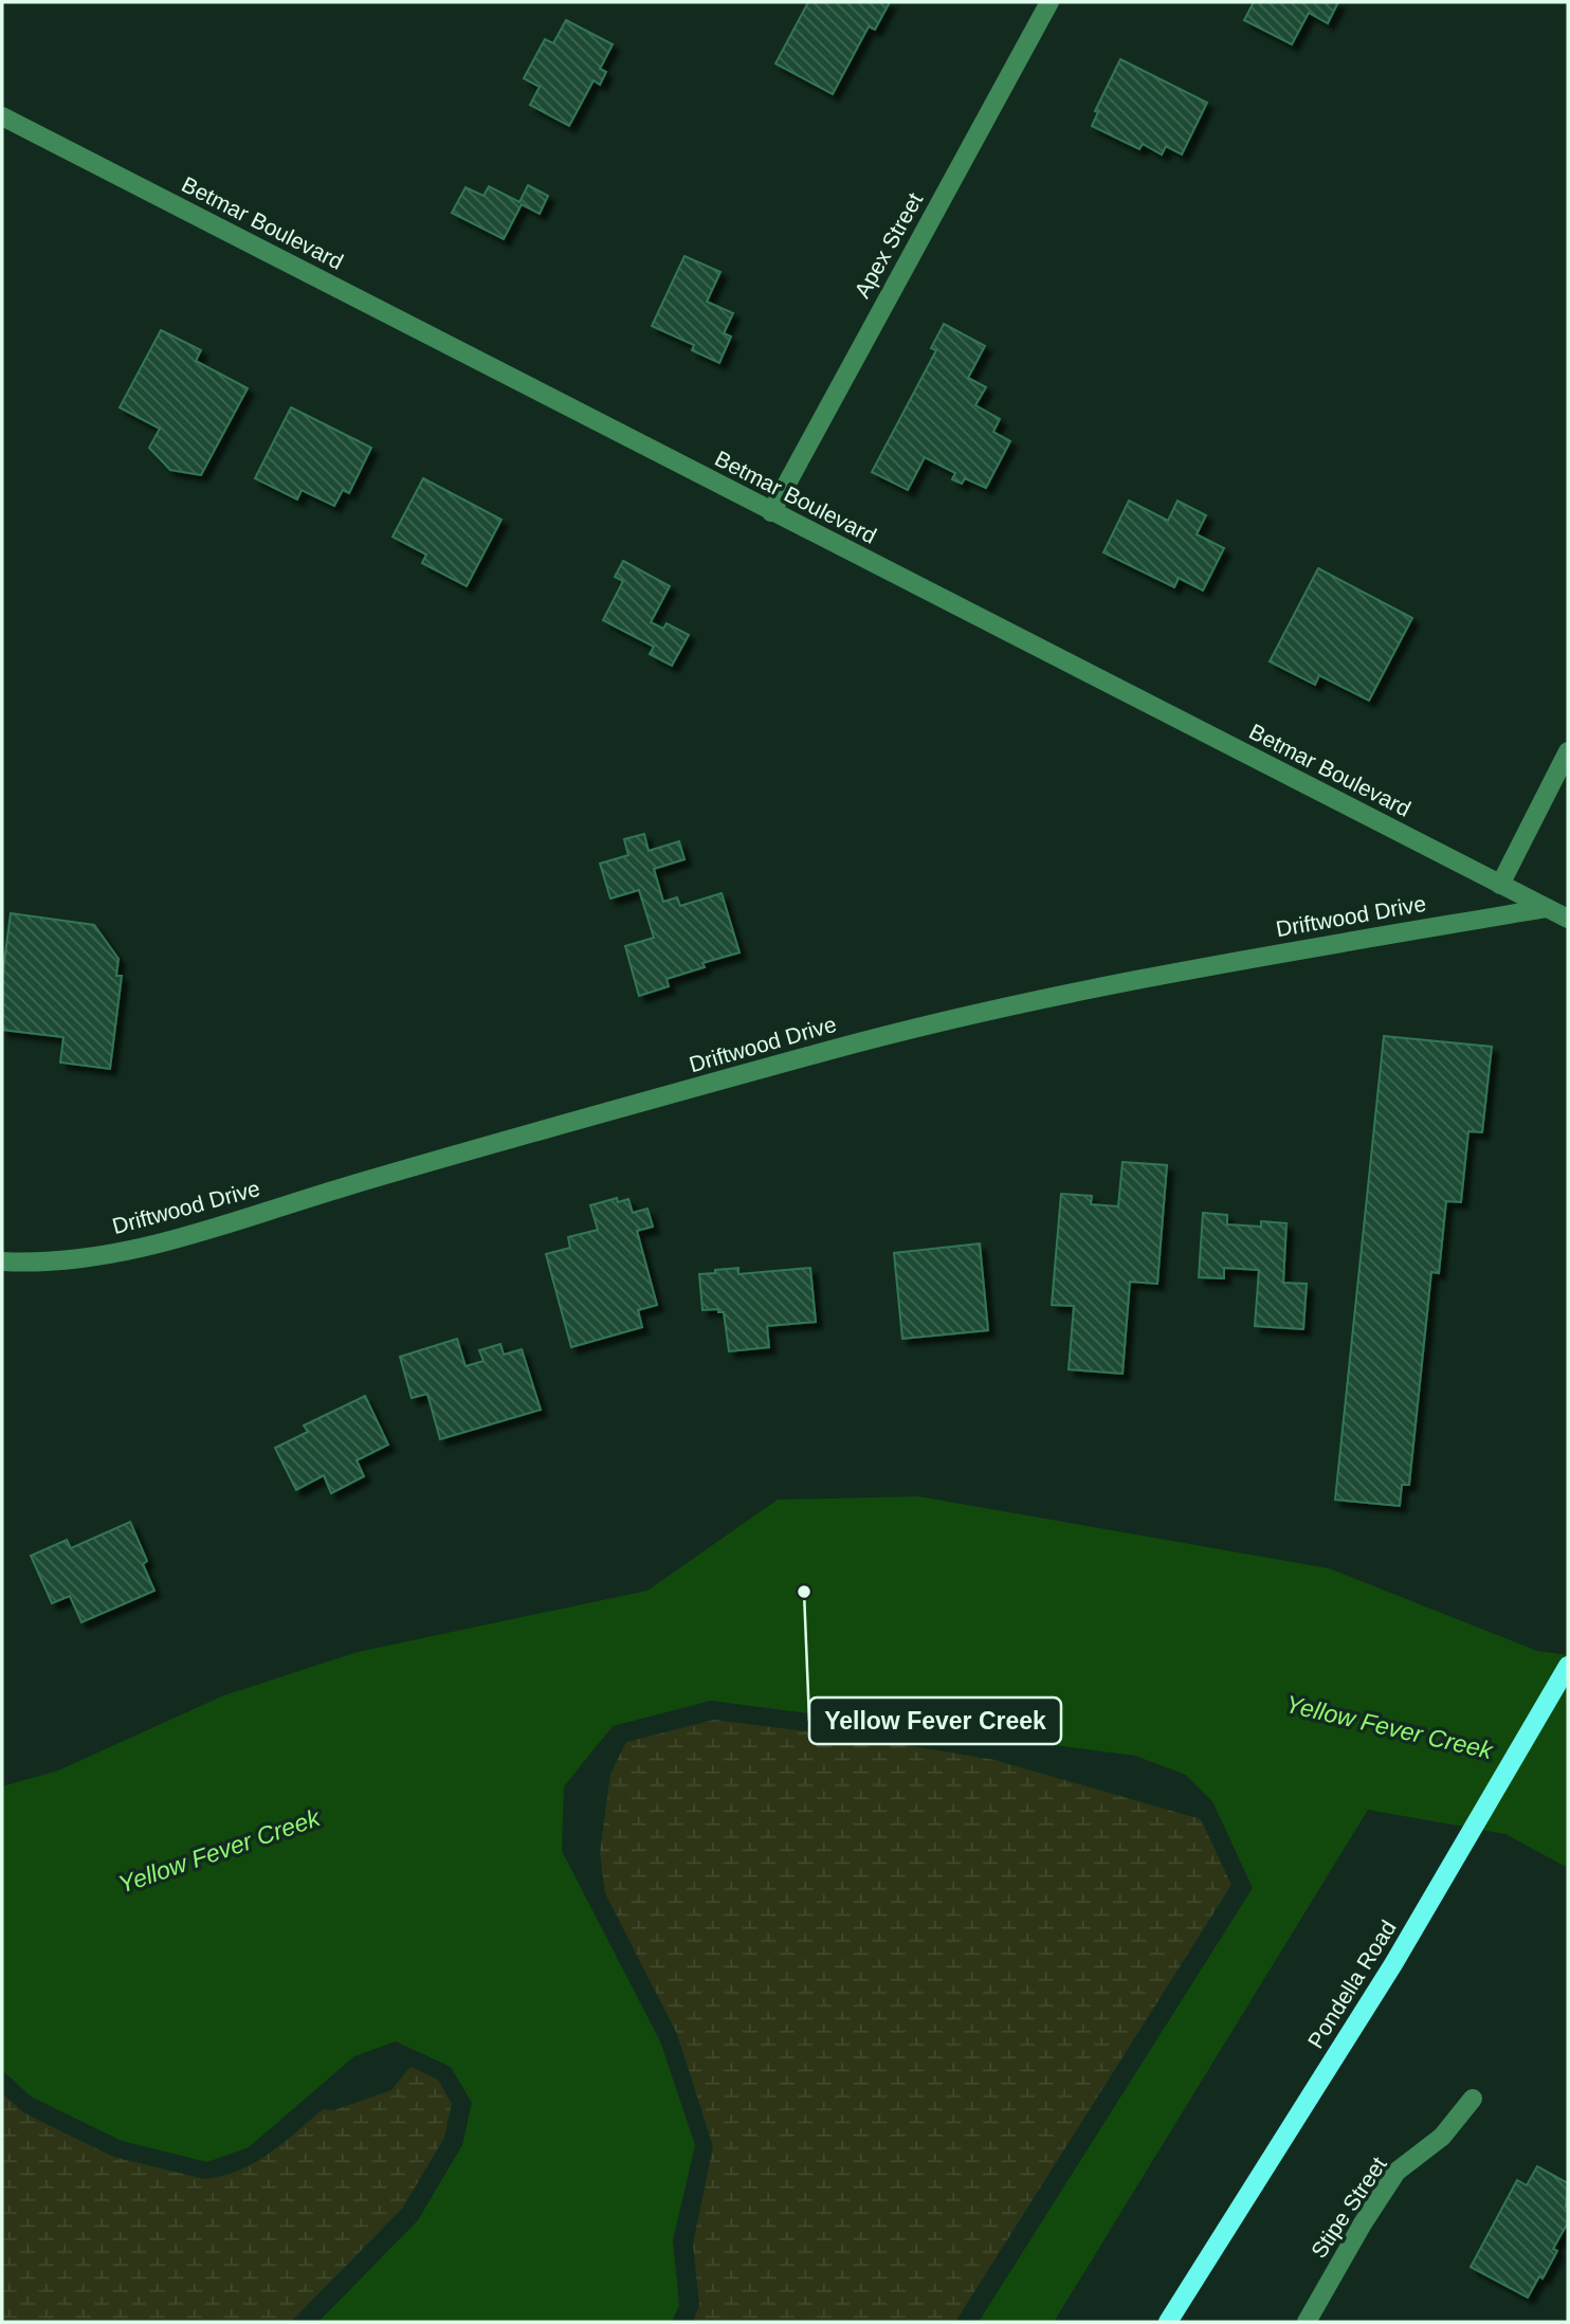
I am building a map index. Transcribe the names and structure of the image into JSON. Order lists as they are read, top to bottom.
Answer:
{
  "streets": {
    "main road": ["Pondella Road"],
    "street": [
      "Betmar Boulevard",
      "Apex Street",
      "Driftwood Drive",
      "Stipe Street"
    ]
  },
  "crossings": [
    ["Betmar Boulevard", "Apex Street"],
    ["Betmar Boulevard", "Driftwood Drive"]
  ],
  "water": ["Yellow Fever Creek"],
  "places": ["Yellow Fever Creek"]
}
